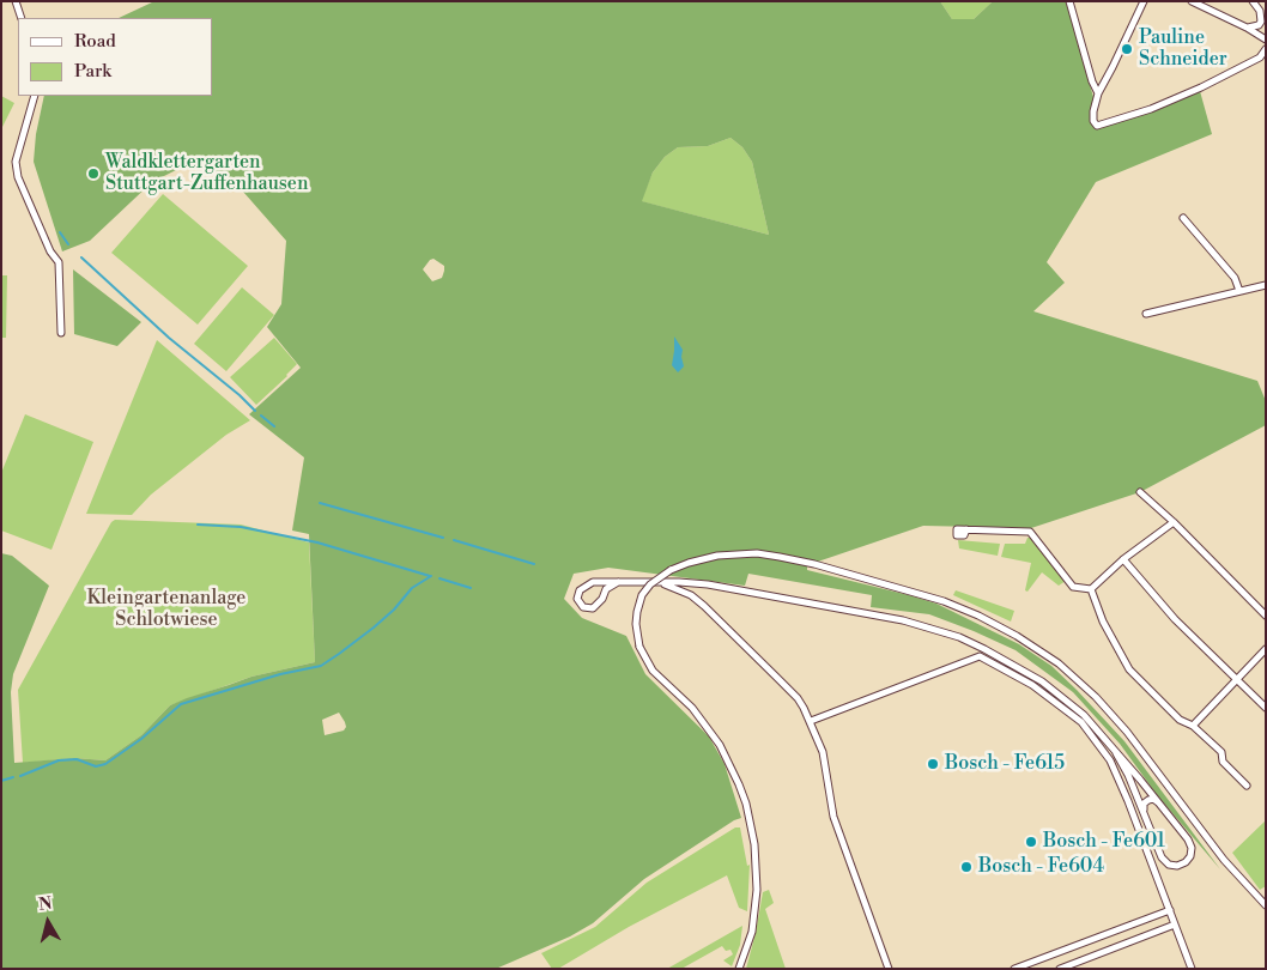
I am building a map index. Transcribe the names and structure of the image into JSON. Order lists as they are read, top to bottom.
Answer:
{
  "parks": ["Kleingartenanlage Schlotwiese"],
  "places": [
    "Pauline Schneider",
    "Waldklettergarten Stuttgart-Zuffenhausen",
    "Bosch - Fe615",
    "Bosch - Fe601",
    "Bosch - Fe604"
  ],
  "legend": ["Road", "Park"],
  "north": "top"
}
